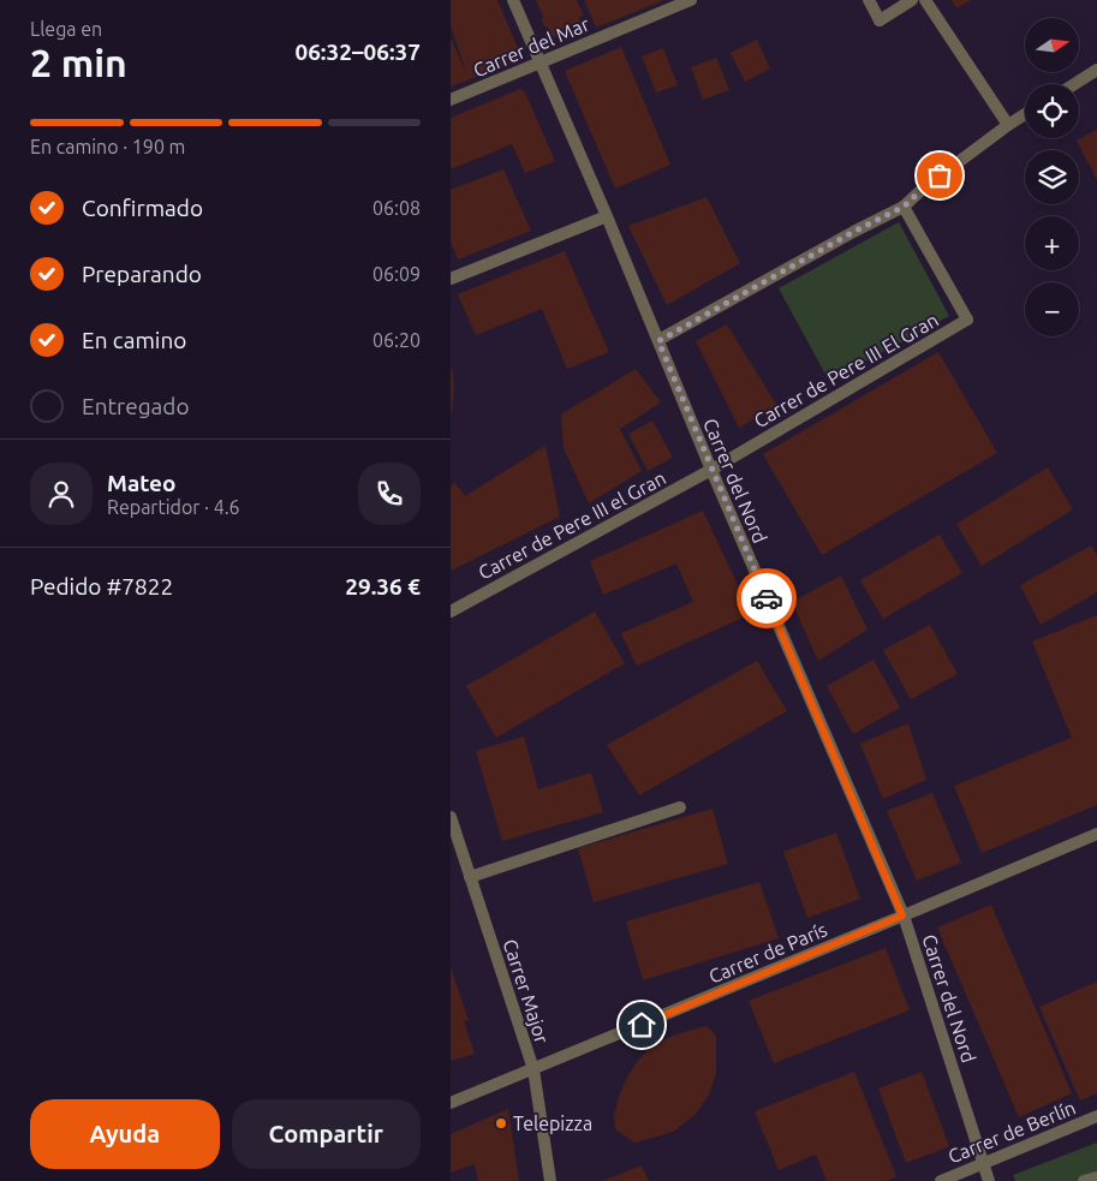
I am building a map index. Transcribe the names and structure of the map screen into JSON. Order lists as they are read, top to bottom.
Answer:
{
  "streets": {
    "street": [
      "Carrer del Mar",
      "Carrer de Pere III El Gran",
      "Carrer del Nord",
      "Carrer de Pere III el Gran",
      "Carrer de París",
      "Carrer Major",
      "Carrer de Berlín"
    ]
  },
  "crossings": [
    ["Carrer del Mar", "Carrer del Nord"],
    ["Carrer de Pere III El Gran", "Carrer del Nord"],
    ["Carrer de Pere III El Gran", "Carrer de Pere III el Gran"],
    ["Carrer del Nord", "Carrer de Pere III el Gran"],
    ["Carrer del Nord", "Carrer de París"],
    ["Carrer del Nord", "Carrer de Berlín"],
    ["Carrer de París", "Carrer Major"]
  ],
  "places": ["Telepizza"],
  "north": "right",
  "page": {
    "heading": ["2 min", "Llega en", "06:32–06:37"],
    "panel": [
      "Mateo",
      "Repartidor · 4.6",
      "Pedido #7822",
      "29.36 €"
    ],
    "map_buttons": ["+", "−"],
    "bar": "En camino · 190 m",
    "list": [
      ["Confirmado", "06:08"],
      ["Preparando", "06:09"],
      ["En camino", "06:20"],
      "Entregado"
    ],
    "buttons": ["Ayuda", "Compartir"]
  }
}
